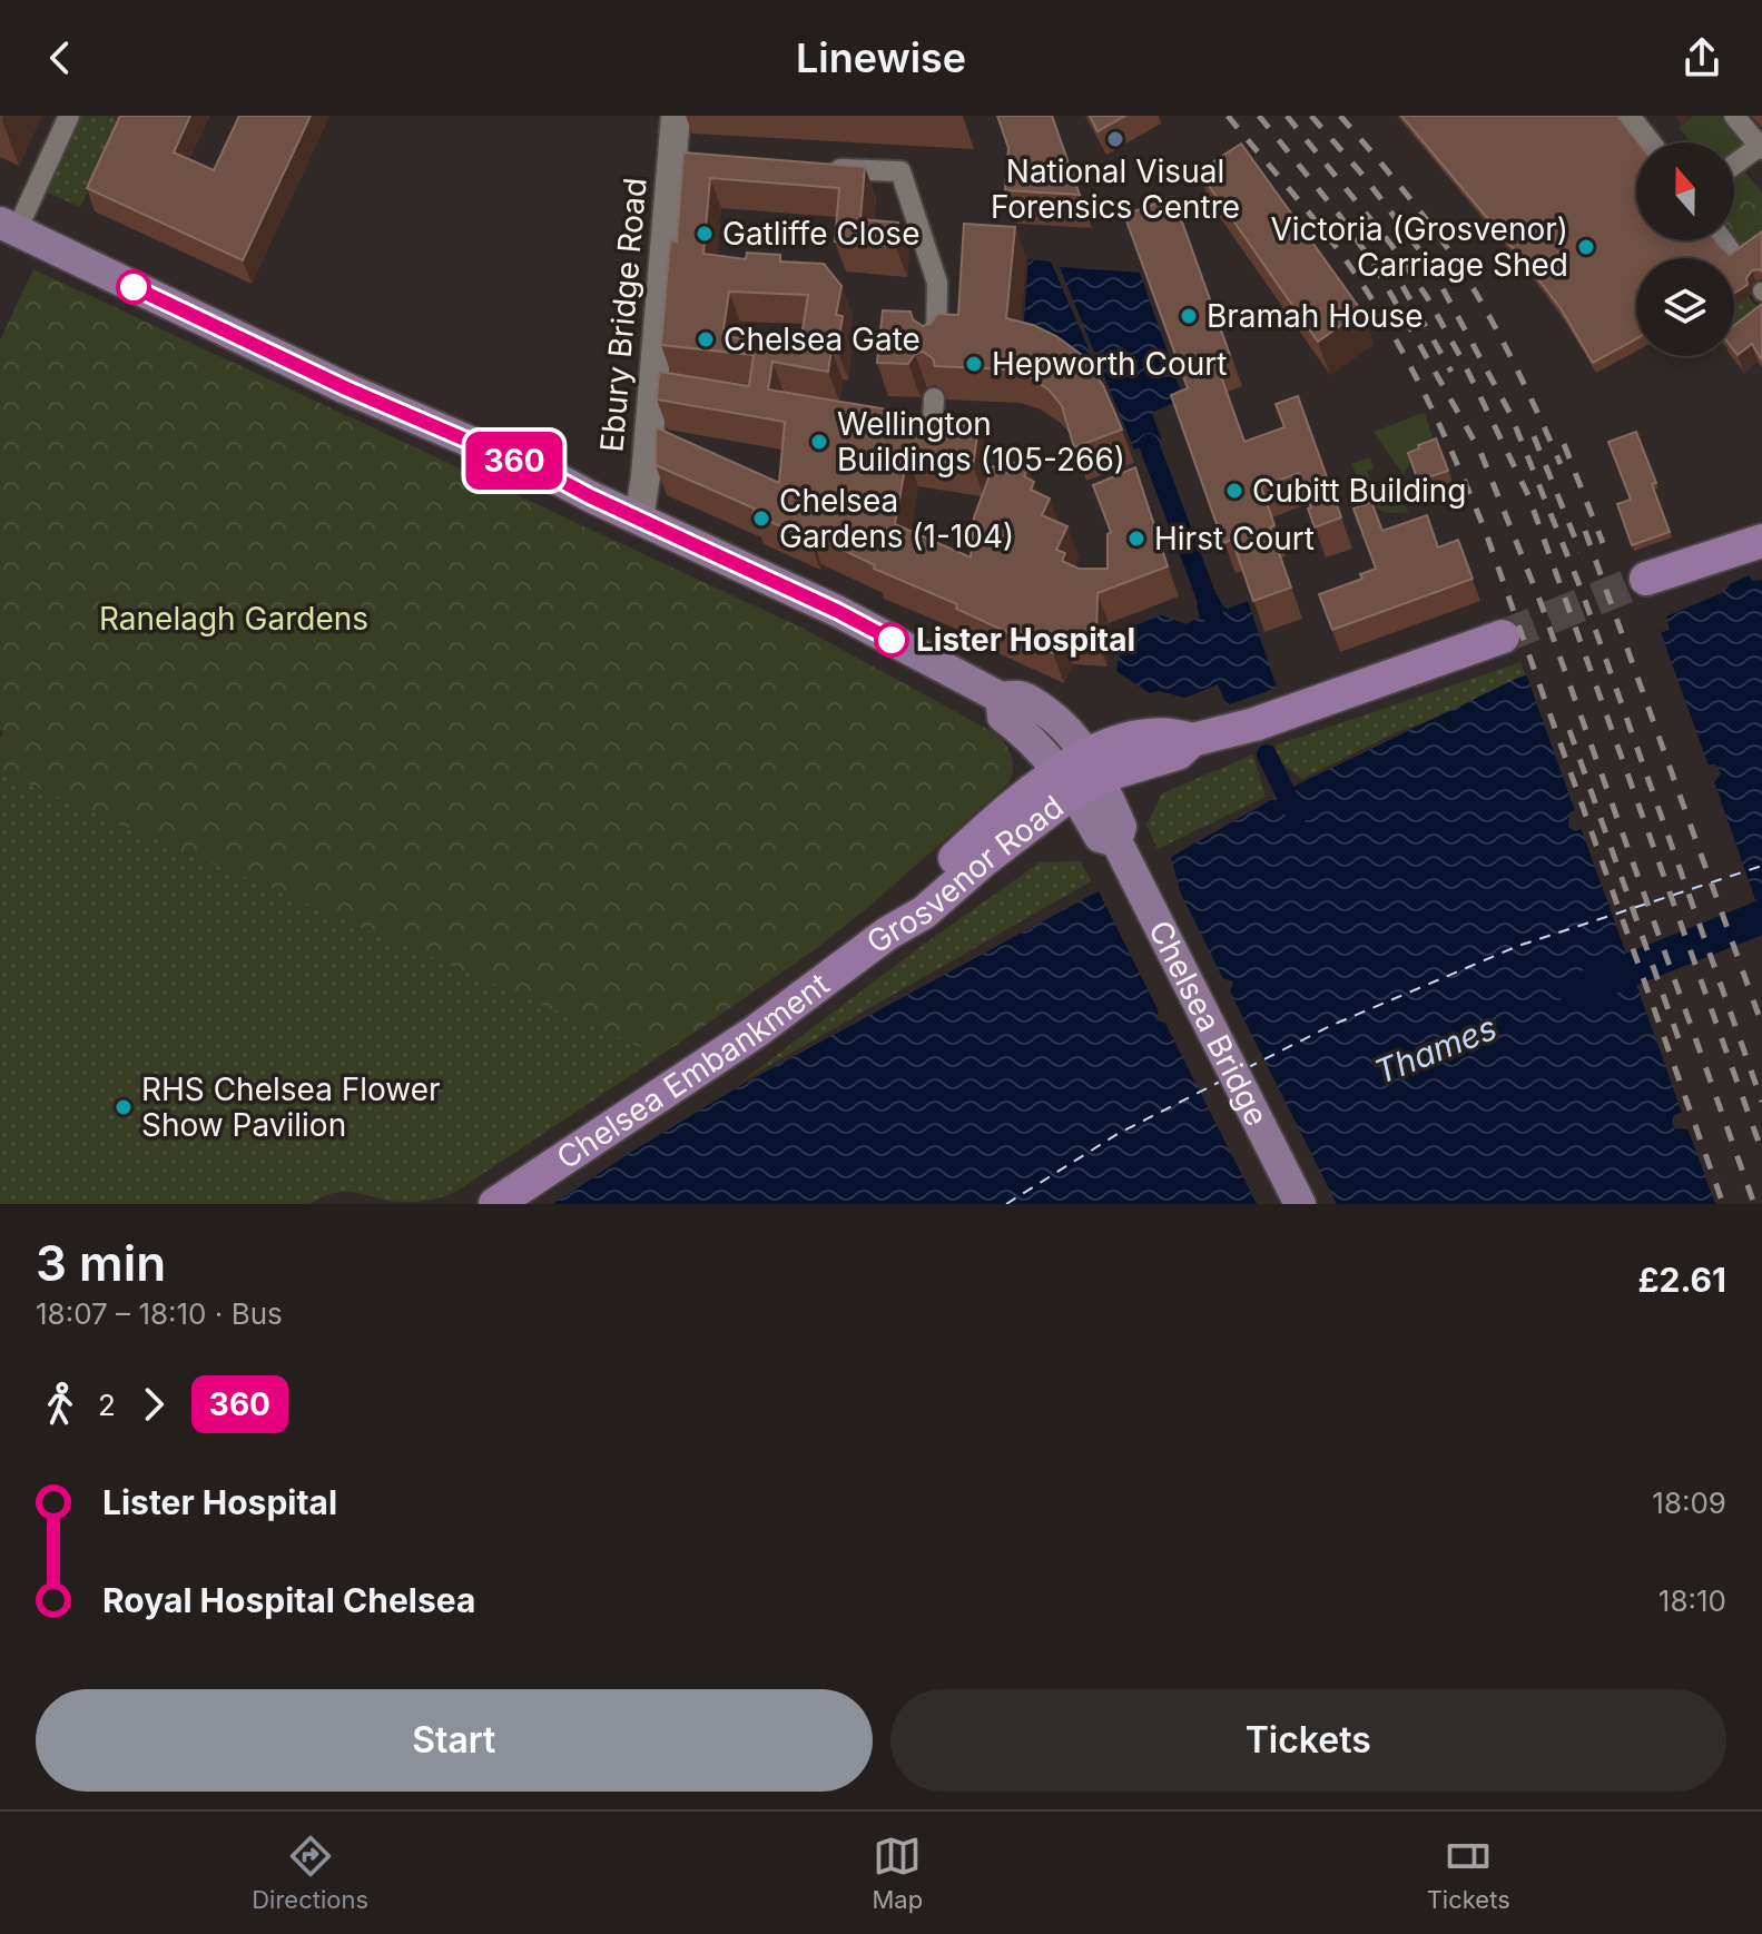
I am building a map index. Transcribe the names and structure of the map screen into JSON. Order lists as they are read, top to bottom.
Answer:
{
  "streets": {
    "highway": ["Grosvenor Road", "Chelsea Embankment"],
    "main road": ["Ebury Bridge Road", "Chelsea Bridge"]
  },
  "crossings": [
    ["Grosvenor Road", "Chelsea Bridge"],
    ["Grosvenor Road", "Chelsea Embankment"]
  ],
  "water": ["Thames"],
  "parks": ["Ranelagh Gardens"],
  "places": [
    "National Visual Forensics Centre",
    "Gatliffe Close",
    "Victoria (Grosvenor) Carriage Shed",
    "Bramah House",
    "Chelsea Gate",
    "Hepworth Court",
    "Wellington Buildings (105-266)",
    "Cubitt Building",
    "Chelsea Gardens (1-104)",
    "Hirst Court",
    "Lister Hospital",
    "RHS Chelsea Flower Show Pavilion"
  ],
  "lines": ["bus line 360"],
  "north": "top",
  "page": {
    "header": "Linewise",
    "on_map": "360",
    "heading": ["3 min", "18:07 – 18:10 · Bus", "£2.61"],
    "legs": ["2", "360"],
    "list": [
      {
        "name": "Lister Hospital",
        "value": "18:09"
      },
      {
        "name": "Royal Hospital Chelsea",
        "value": "18:10"
      }
    ],
    "buttons": ["Start", "Tickets"],
    "tabs": ["Directions", "Map", "Tickets"]
  }
}
